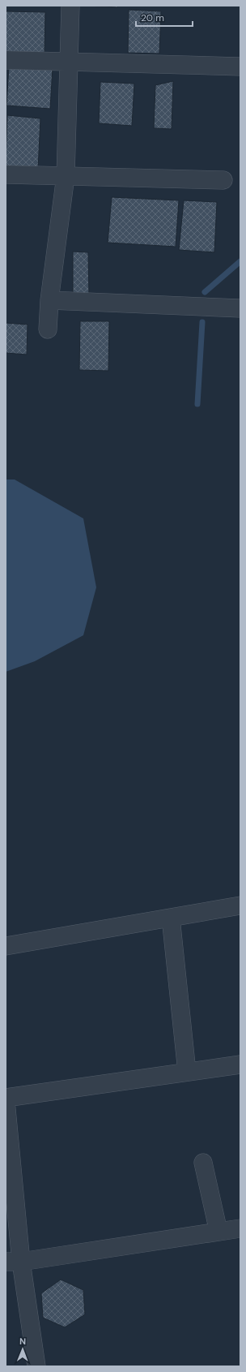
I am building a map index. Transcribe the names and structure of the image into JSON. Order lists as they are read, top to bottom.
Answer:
{
  "scale_bar": "20 m",
  "north": "top"
}
